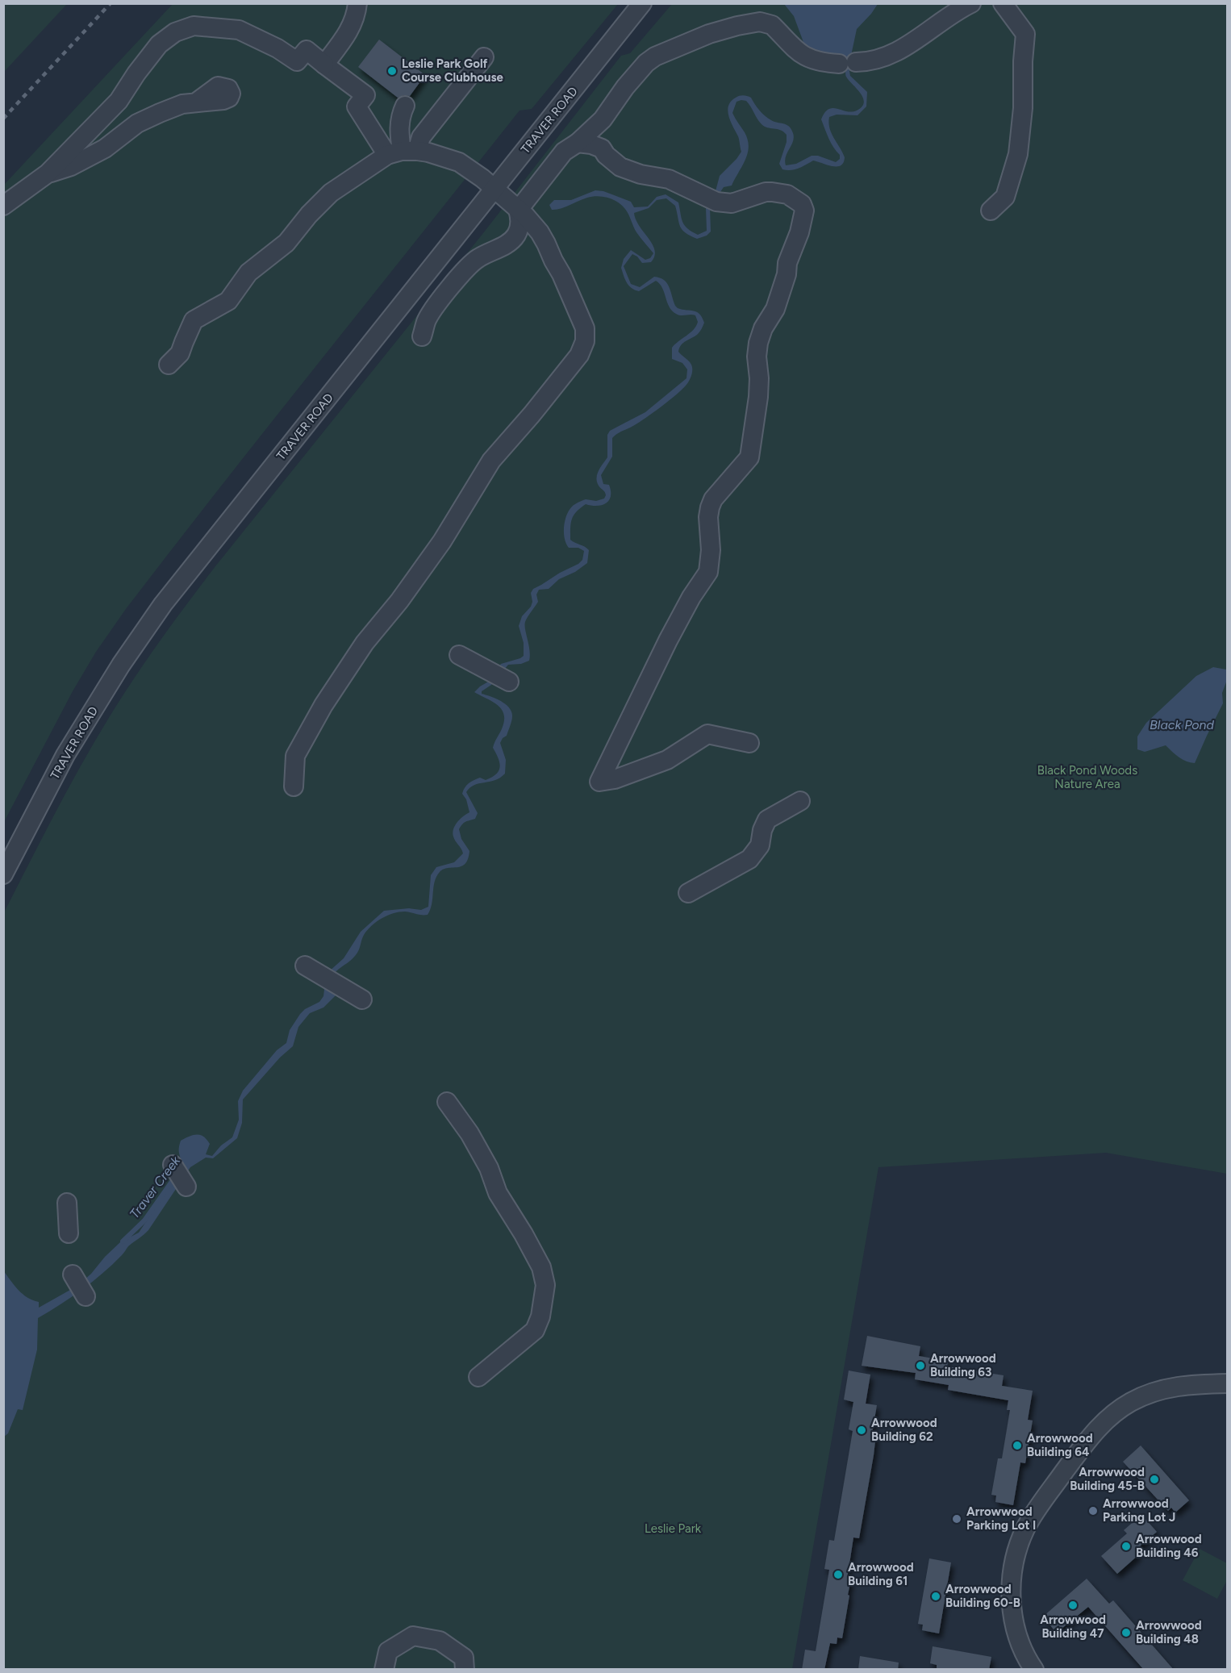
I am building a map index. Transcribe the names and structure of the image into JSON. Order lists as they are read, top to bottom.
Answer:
{
  "streets": {
    "street": ["TRAVER ROAD"]
  },
  "water": ["Black Pond", "Traver Creek"],
  "parks": ["Black Pond Woods Nature Area", "Leslie Park"],
  "places": [
    "Leslie Park Golf Course Clubhouse",
    "Arrowwood Building 63",
    "Arrowwood Building 62",
    "Arrowwood Building 64",
    "Arrowwood Building 45-B",
    "Arrowwood Parking Lot J",
    "Arrowwood Parking Lot I",
    "Arrowwood Building 46",
    "Arrowwood Building 61",
    "Arrowwood Building 60-B",
    "Arrowwood Building 47",
    "Arrowwood Building 48"
  ]
}
